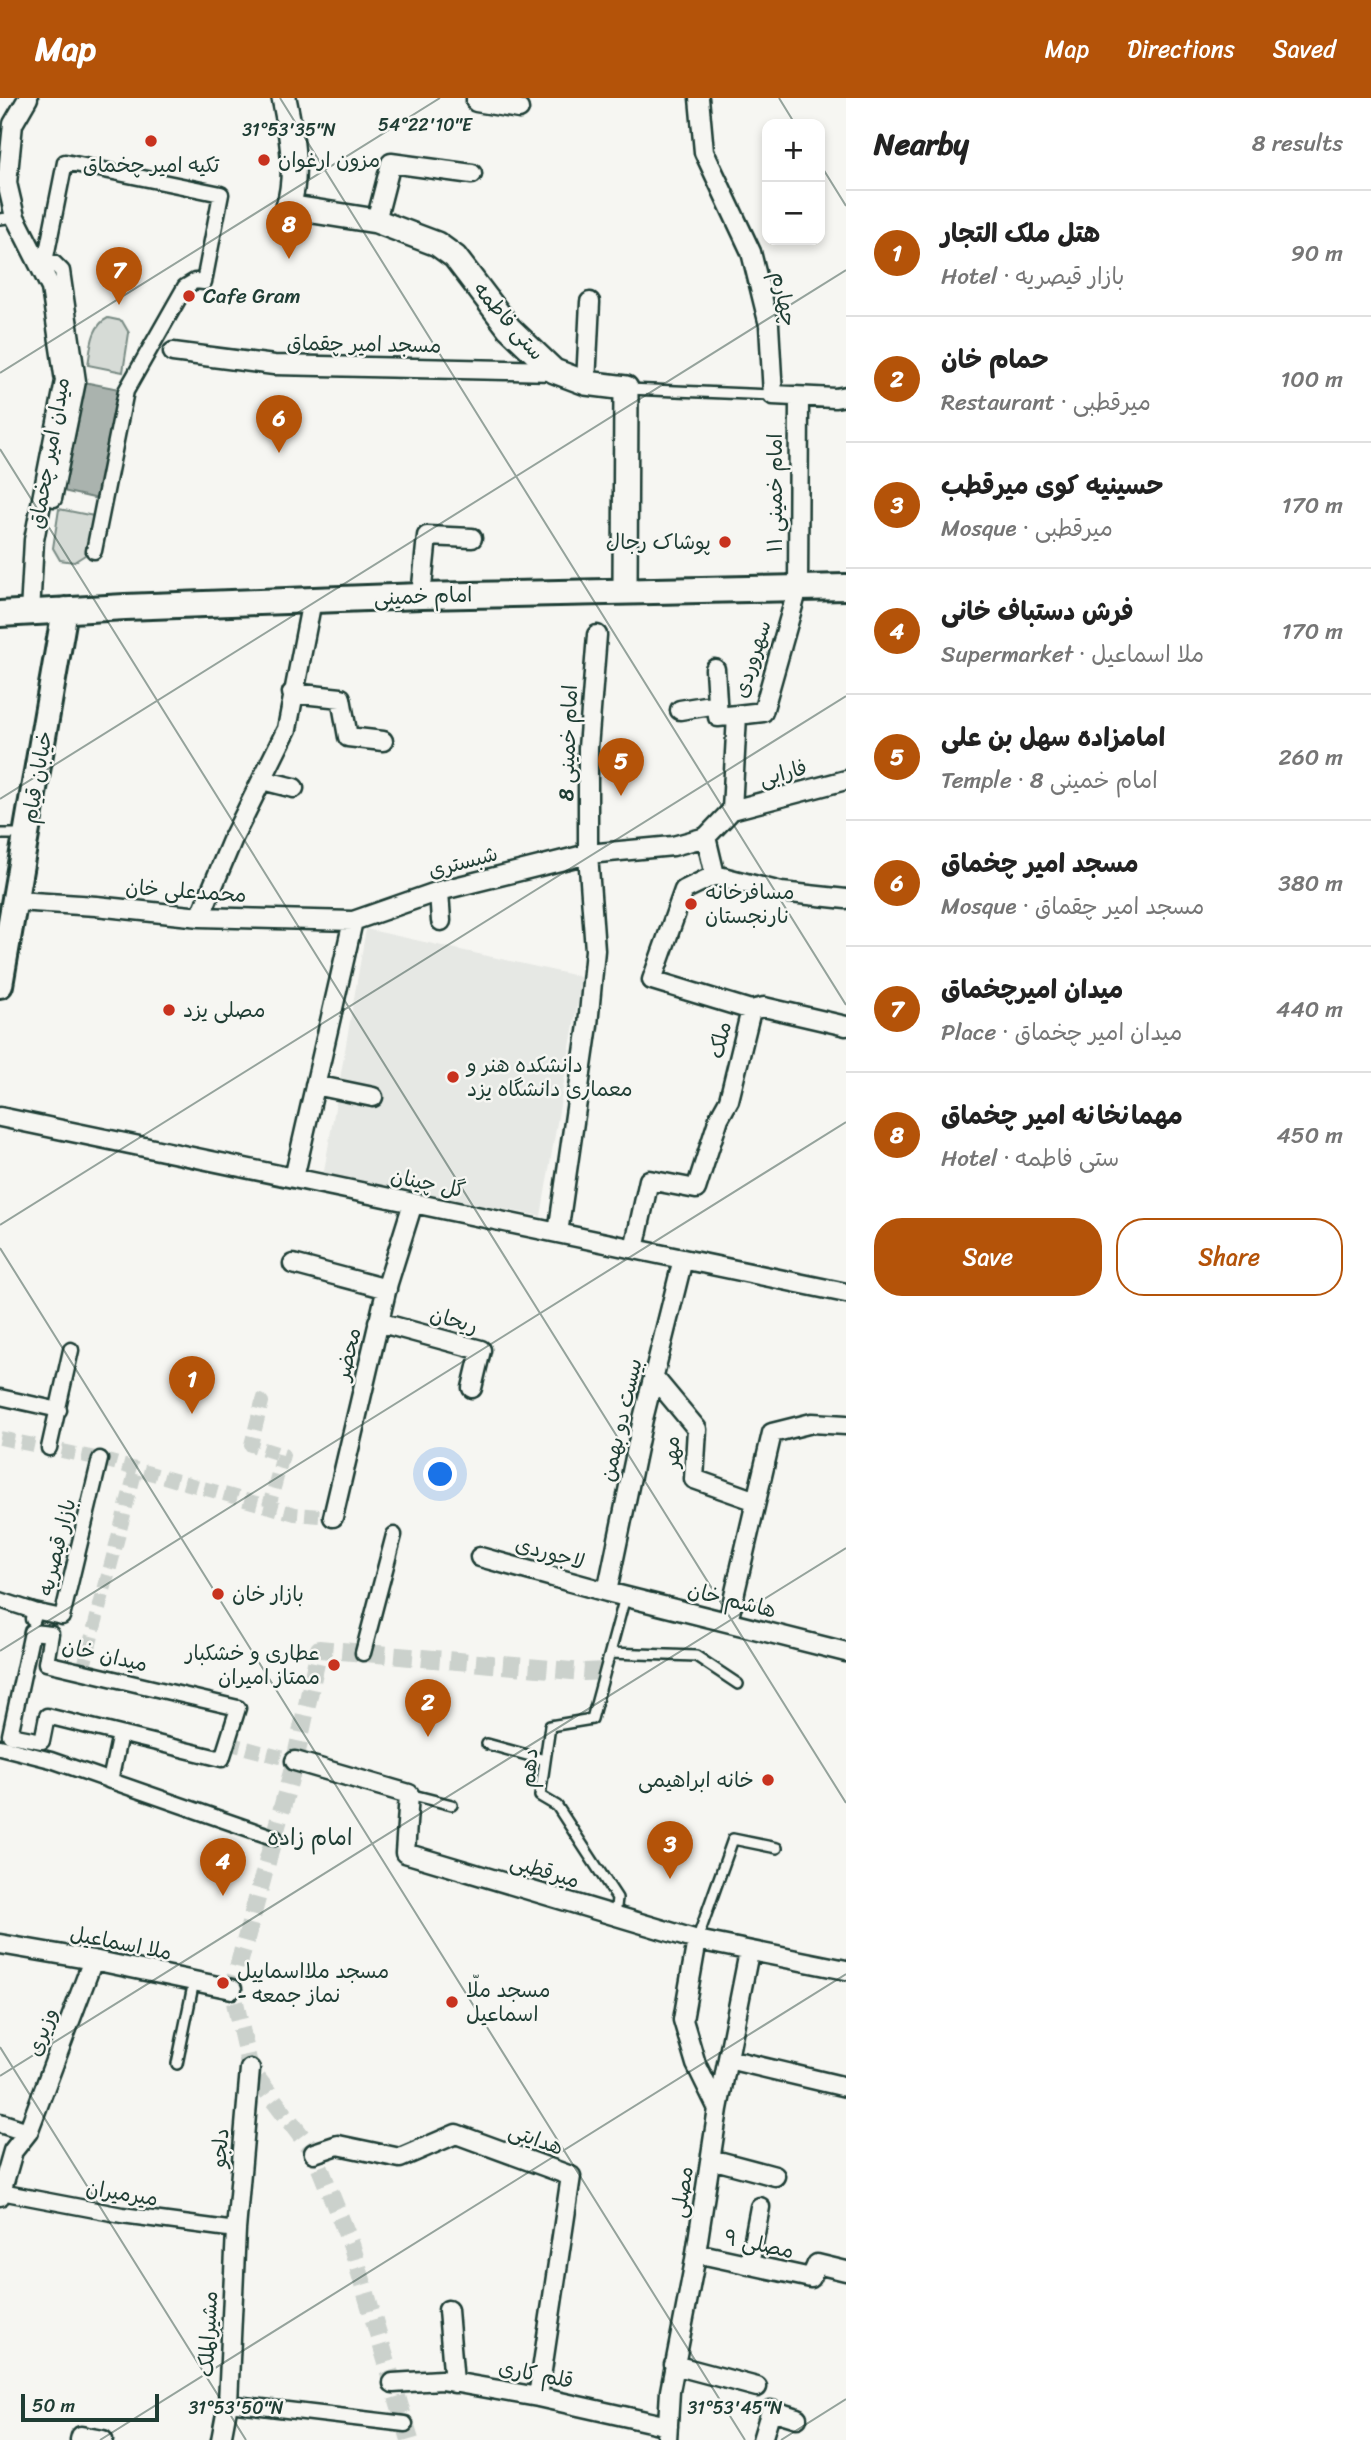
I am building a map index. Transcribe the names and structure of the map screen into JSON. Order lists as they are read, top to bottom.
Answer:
{
  "streets": {
    "main road": ["امام خمینی", "خیابان قیام"],
    "street": [
      "چهارم",
      "ستی فاطمه",
      "مسجد امیر چقماق",
      "میدان امیر چخماق",
      "امام خمینی ۱۱",
      "سهروردی",
      "امام خمینی 8",
      "فارابی",
      "شبستری",
      "محمدعلی خان",
      "ملک",
      "گل چینان",
      "ریحان",
      "محضر",
      "بیست دو بهمن",
      "مهر",
      "بازار قیصریه",
      "لاجوردی",
      "هاشم خان",
      "میدان خان",
      "میرقطبی",
      "ملا اسماعیل",
      "وزیری",
      "هدایتی",
      "دلجو",
      "مصلی",
      "میرمیران",
      "مصلی ۹",
      "مشیرالملک",
      "قلم کاری"
    ],
    "lane": ["دهم"]
  },
  "crossings": [
    ["ستی فاطمه", "مسجد امیر چقماق"],
    ["میدان امیر چخماق", "امام خمینی"],
    ["امام خمینی ۱۱", "امام خمینی"],
    ["امام خمینی ۱۱", "سهروردی"],
    ["امام خمینی", "سهروردی"],
    ["امام خمینی", "خیابان قیام"],
    ["سهروردی", "فارابی"],
    ["امام خمینی 8", "شبستری"],
    ["امام خمینی 8", "گل چینان"],
    ["خیابان قیام", "محمدعلی خان"],
    ["شبستری", "محمدعلی خان"],
    ["ملک", "گل چینان"],
    ["گل چینان", "محضر"],
    ["گل چینان", "بیست دو بهمن"],
    ["ریحان", "محضر"],
    ["بیست دو بهمن", "مهر"],
    ["بیست دو بهمن", "لاجوردی"],
    ["بیست دو بهمن", "هاشم خان"],
    ["بیست دو بهمن", "دهم"],
    ["لاجوردی", "هاشم خان"],
    ["لاجوردی", "دهم"],
    ["هاشم خان", "دهم"],
    ["دهم", "میرقطبی"],
    ["میرقطبی", "مصلی"],
    ["ملا اسماعیل", "وزیری"],
    ["وزیری", "میرمیران"],
    ["هدایتی", "قلم کاری"],
    ["دلجو", "میرمیران"],
    ["دلجو", "مشیرالملک"],
    ["مصلی", "مصلی ۹"],
    ["مصلی", "قلم کاری"],
    ["میرمیران", "مشیرالملک"]
  ],
  "districts": ["امام زاده"],
  "places": [
    "تکیه امیر چخماق",
    "مزون ارغوان",
    "Cafe Gram",
    "پوشاک رجال",
    "مسافرخانه نارنجستان",
    "مصلی یزد",
    "دانشکده هنر و معماری دانشگاه یزد",
    "بازار خان",
    "عطاری و خشکبار ممتاز امیران",
    "خانه ابراهیمی",
    "مسجد ملااسماییل - نماز جمعه",
    "مسجد ملّا اسماعیل"
  ],
  "scale_bar": "50 m",
  "page": {
    "header": "Map",
    "nav": ["Map", "Directions", "Saved"],
    "heading": ["Nearby", "8 results"],
    "map_buttons": ["+", "−"],
    "list": [
      {
        "mark": "1",
        "name": "هتل ملک التجار",
        "note": "Hotel · بازار قیصریه",
        "value": "90 m"
      },
      {
        "mark": "2",
        "name": "حمام خان",
        "note": "Restaurant · میرقطبی",
        "value": "100 m"
      },
      {
        "mark": "3",
        "name": "حسینیه کوی میرقطب",
        "note": "Mosque · میرقطبی",
        "value": "170 m"
      },
      {
        "mark": "4",
        "name": "فرش دستباف خانی",
        "note": "Supermarket · ملا اسماعیل",
        "value": "170 m"
      },
      {
        "mark": "5",
        "name": "امامزاده سهل بن علی",
        "note": "Temple · امام خمینی 8",
        "value": "260 m"
      },
      {
        "mark": "6",
        "name": "مسجد امیر چخماق",
        "note": "Mosque · مسجد امیر چقماق",
        "value": "380 m"
      },
      {
        "mark": "7",
        "name": "میدان امیرچخماق",
        "note": "Place · میدان امیر چخماق",
        "value": "440 m"
      },
      {
        "mark": "8",
        "name": "مهمانخانه امیر چخماق",
        "note": "Hotel · ستی فاطمه",
        "value": "450 m"
      }
    ],
    "pins": [
      "8",
      "7",
      "6",
      "5",
      "1",
      "2",
      "3",
      "4"
    ],
    "buttons": ["Save", "Share"],
    "scale": "50 m"
  },
  "coordinates": [
    "54°22'10\"E",
    "31°53'35\"N",
    "31°53'50\"N",
    "31°53'45\"N"
  ]
}
